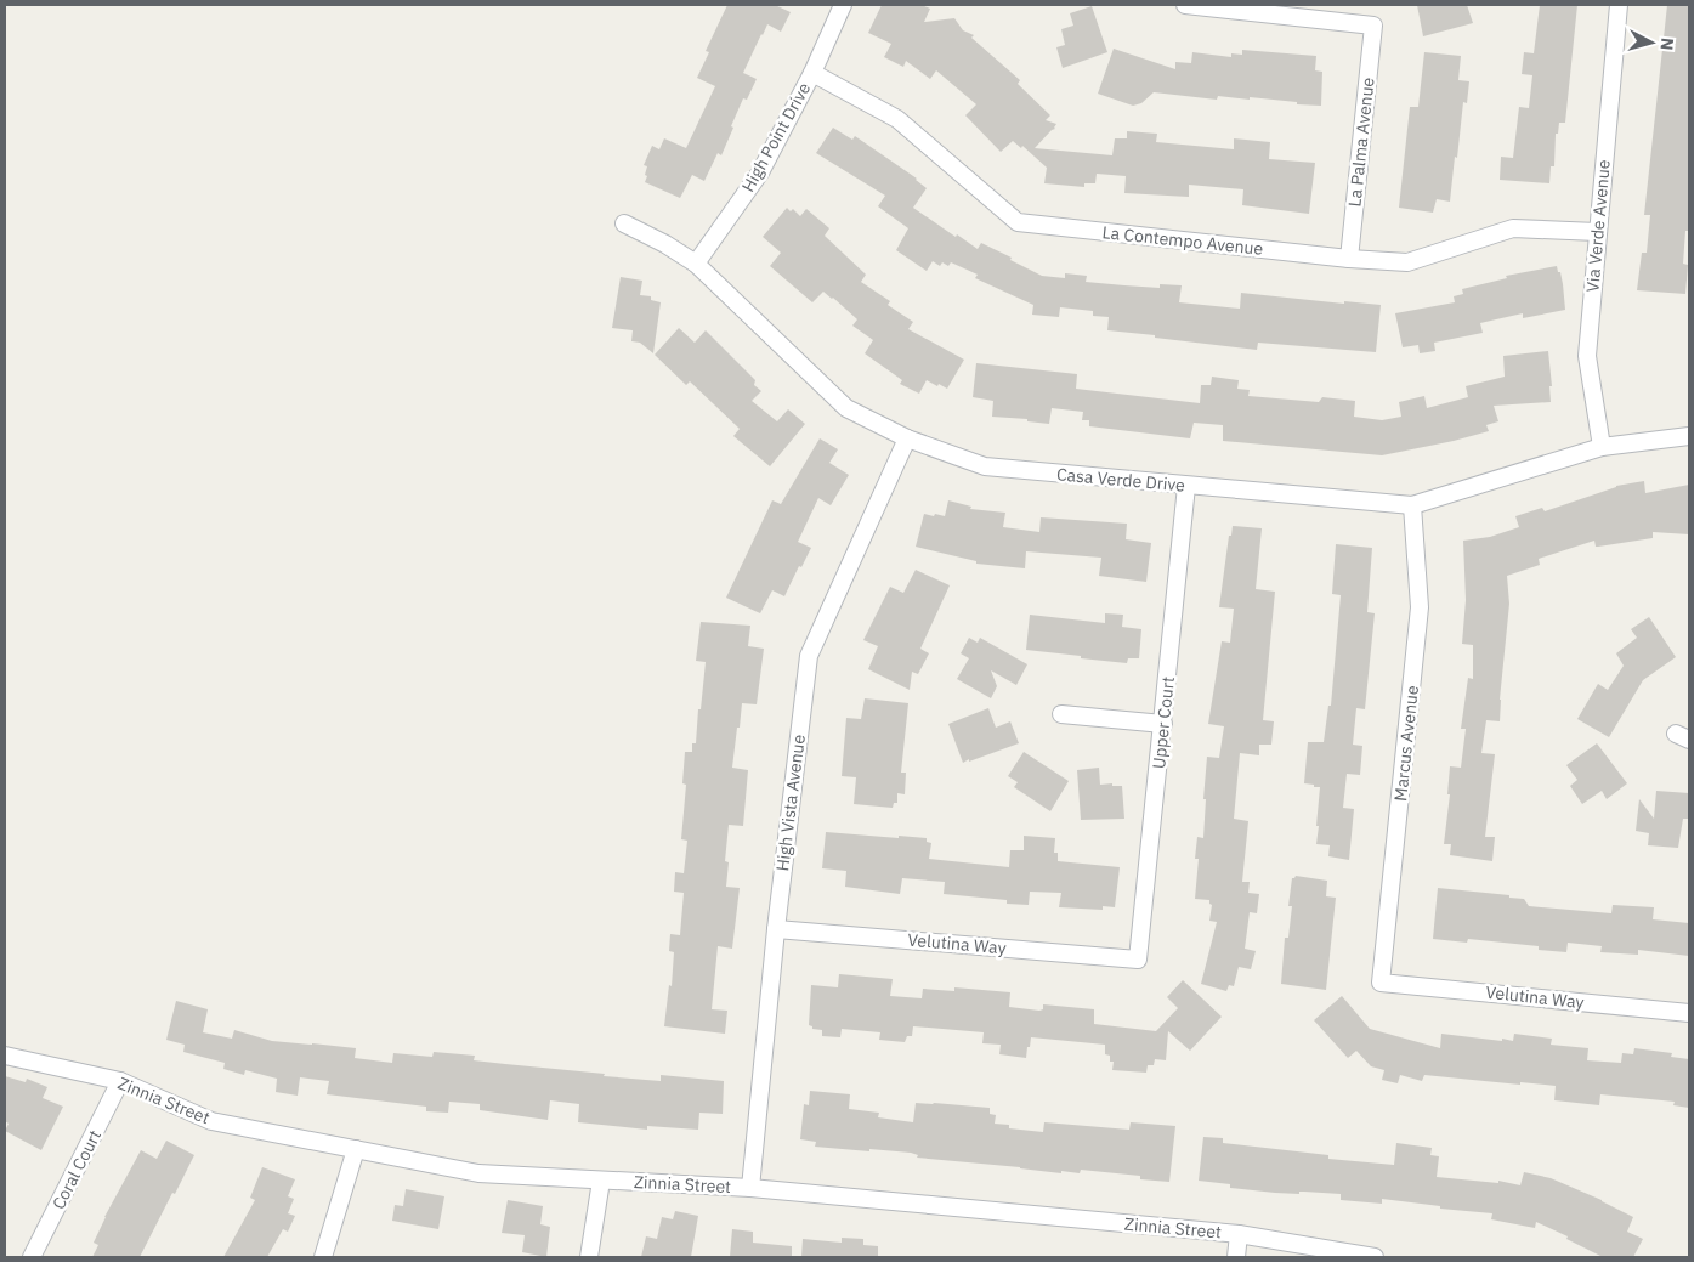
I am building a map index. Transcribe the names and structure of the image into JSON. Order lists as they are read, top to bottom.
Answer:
{
  "streets": {
    "street": [
      "High Point Drive",
      "La Palma Avenue",
      "Via Verde Avenue",
      "La Contempo Avenue",
      "Casa Verde Drive",
      "Upper Court",
      "Marcus Avenue",
      "High Vista Avenue",
      "Velutina Way",
      "Zinnia Street",
      "Coral Court"
    ]
  },
  "crossings": [
    ["High Point Drive", "La Contempo Avenue"],
    ["High Point Drive", "Casa Verde Drive"],
    ["La Palma Avenue", "La Contempo Avenue"],
    ["Via Verde Avenue", "La Contempo Avenue"],
    ["Via Verde Avenue", "Casa Verde Drive"],
    ["Casa Verde Drive", "Upper Court"],
    ["Casa Verde Drive", "Marcus Avenue"],
    ["Casa Verde Drive", "High Vista Avenue"],
    ["Upper Court", "Velutina Way"],
    ["Marcus Avenue", "Velutina Way"],
    ["High Vista Avenue", "Velutina Way"],
    ["High Vista Avenue", "Zinnia Street"],
    ["Zinnia Street", "Coral Court"]
  ],
  "north": "right"
}
